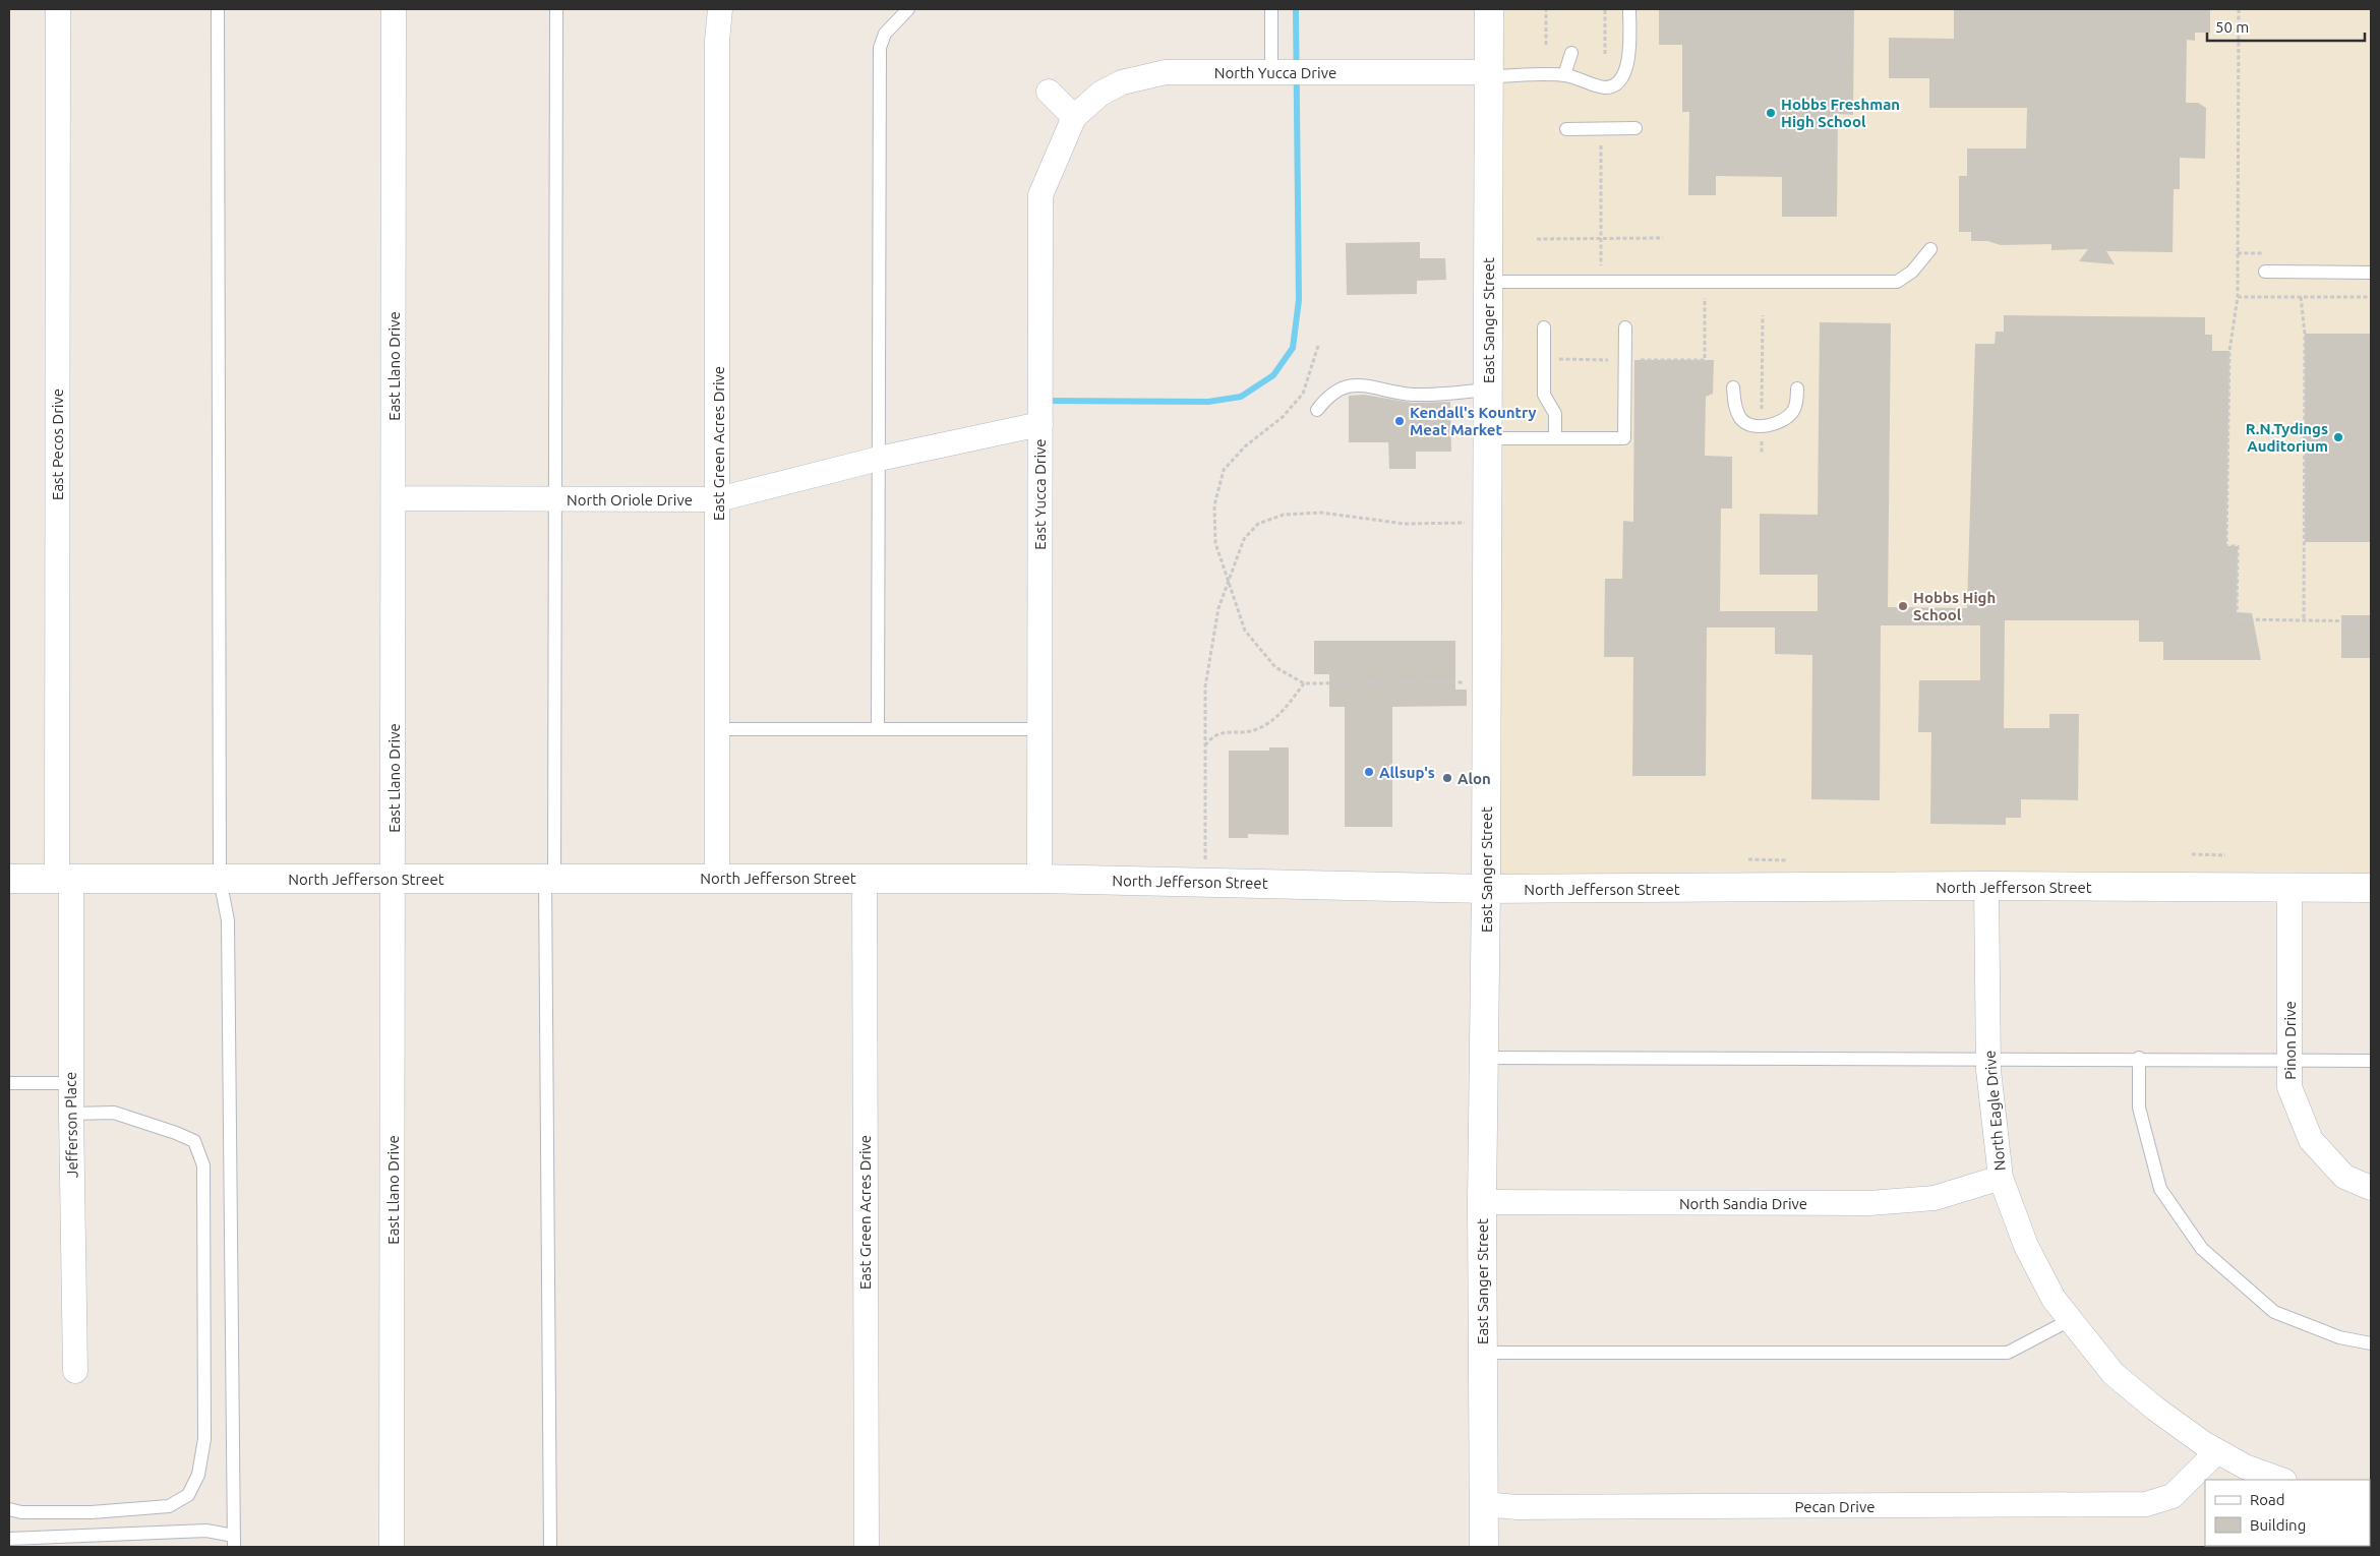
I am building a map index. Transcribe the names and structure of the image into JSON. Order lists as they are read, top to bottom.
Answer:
{
  "streets": {
    "street": [
      "North Yucca Drive",
      "East Sanger Street",
      "East Llano Drive",
      "East Green Acres Drive",
      "East Pecos Drive",
      "East Yucca Drive",
      "North Oriole Drive",
      "North Jefferson Street",
      "Pinon Drive",
      "North Eagle Drive",
      "Jefferson Place",
      "North Sandia Drive",
      "Pecan Drive"
    ]
  },
  "crossings": [
    ["North Yucca Drive", "East Sanger Street"],
    ["North Yucca Drive", "East Yucca Drive"],
    ["East Sanger Street", "North Jefferson Street"],
    ["East Sanger Street", "North Sandia Drive"],
    ["East Sanger Street", "Pecan Drive"],
    ["East Llano Drive", "North Oriole Drive"],
    ["East Llano Drive", "North Jefferson Street"],
    ["East Green Acres Drive", "North Oriole Drive"],
    ["East Green Acres Drive", "North Jefferson Street"],
    ["East Pecos Drive", "North Jefferson Street"],
    ["East Pecos Drive", "Jefferson Place"],
    ["East Yucca Drive", "North Oriole Drive"],
    ["East Yucca Drive", "North Jefferson Street"],
    ["North Jefferson Street", "Pinon Drive"],
    ["North Jefferson Street", "North Eagle Drive"],
    ["North Jefferson Street", "Jefferson Place"],
    ["North Eagle Drive", "North Sandia Drive"],
    ["North Eagle Drive", "Pecan Drive"]
  ],
  "places": [
    "Hobbs Freshman High School",
    "Kendall's Kountry Meat Market",
    "R.N.Tydings Auditorium",
    "Hobbs High School",
    "Allsup's",
    "Alon"
  ],
  "legend": ["Road", "Building"],
  "scale_bar": "50 m"
}
